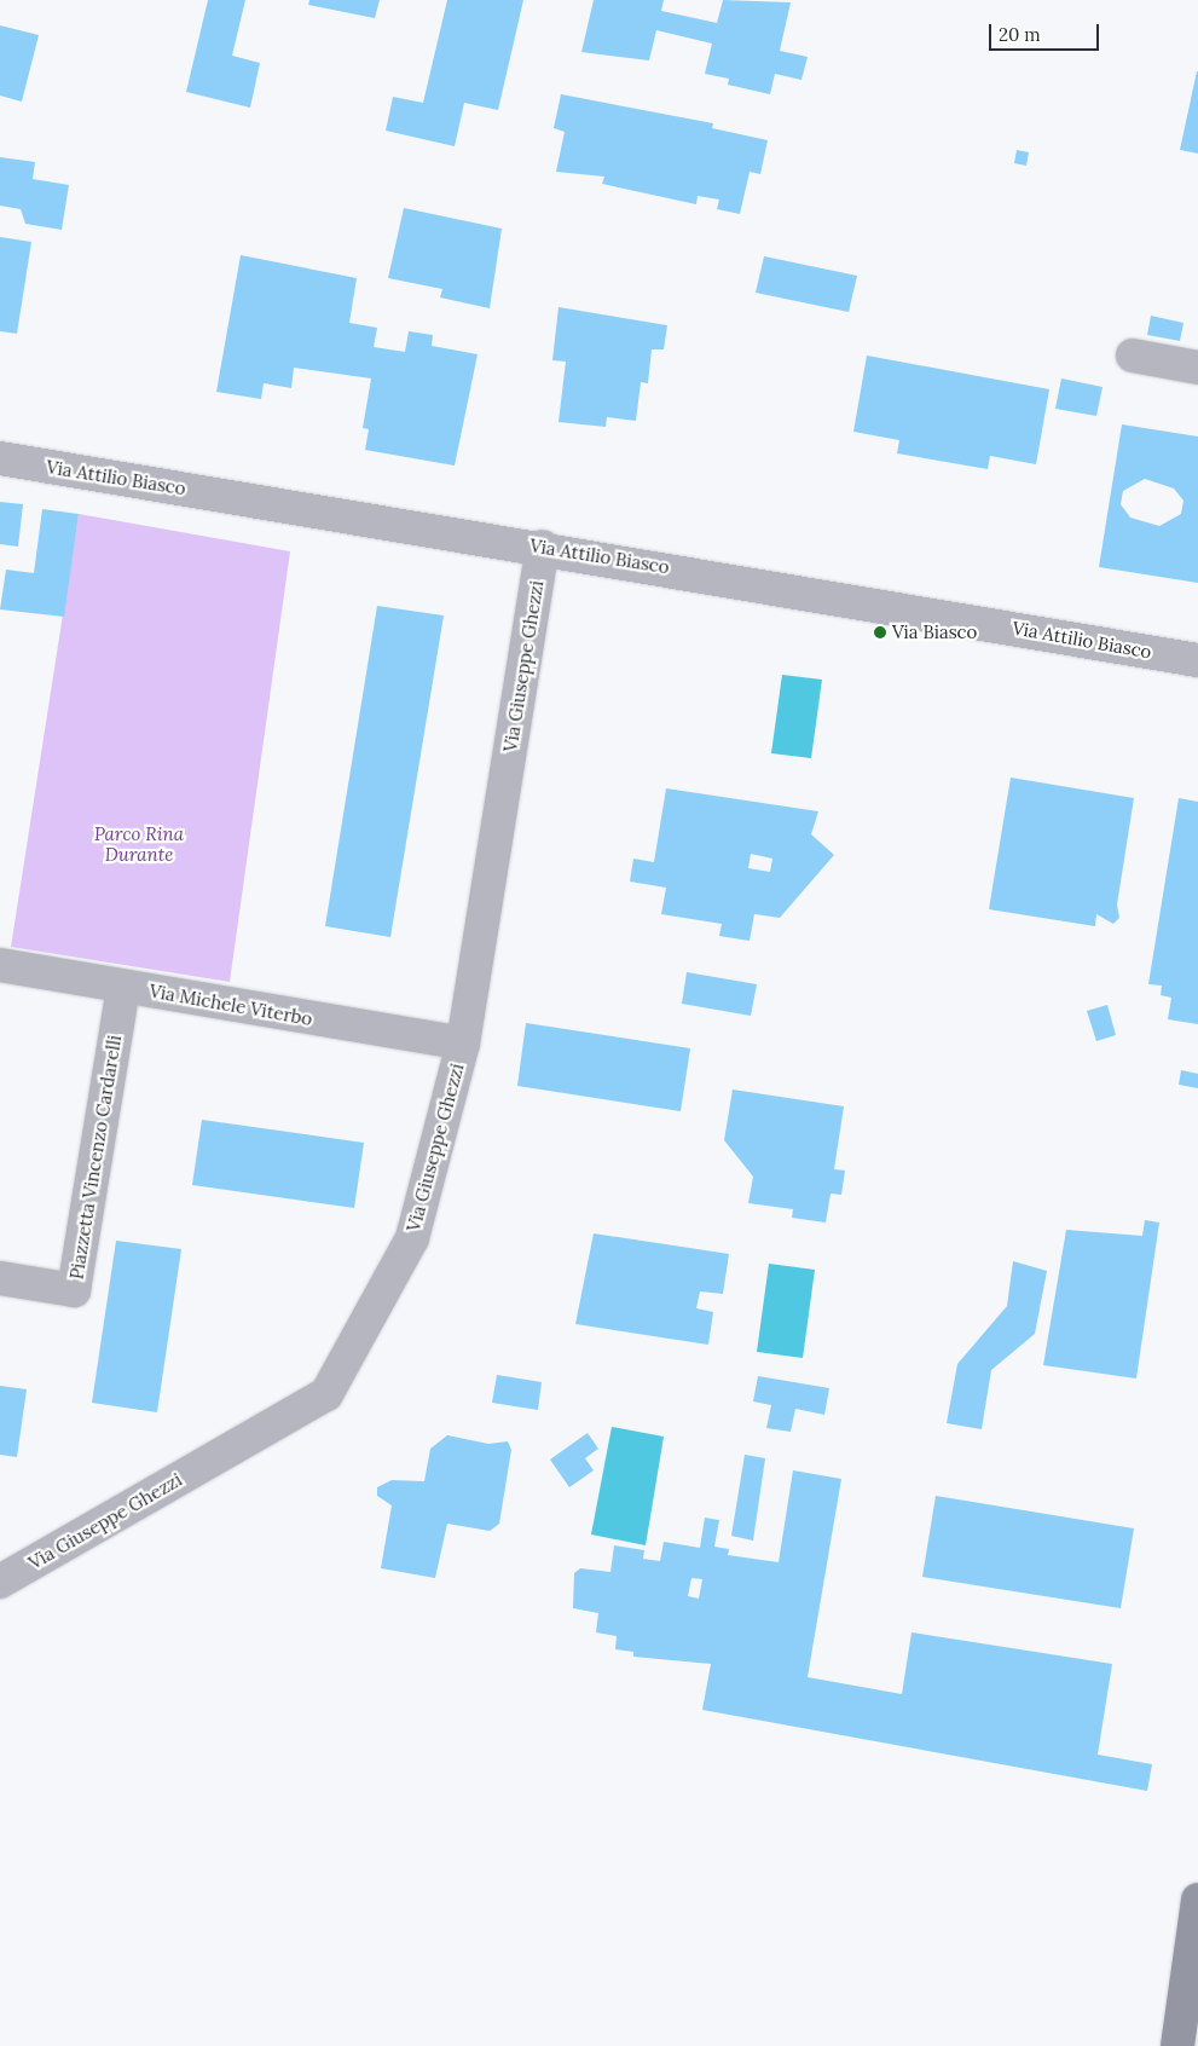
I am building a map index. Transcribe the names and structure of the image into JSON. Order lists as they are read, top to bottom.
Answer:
{
  "streets": {
    "street": [
      "Via Attilio Biasco",
      "Via Giuseppe Ghezzi",
      "Via Michele Viterbo",
      "Piazzetta Vincenzo Cardarelli"
    ]
  },
  "crossings": [
    ["Via Attilio Biasco", "Via Giuseppe Ghezzi"],
    ["Via Giuseppe Ghezzi", "Via Michele Viterbo"],
    ["Via Michele Viterbo", "Piazzetta Vincenzo Cardarelli"]
  ],
  "parks": ["Parco Rina Durante"],
  "places": ["Via Biasco"],
  "scale_bar": "20 m"
}
